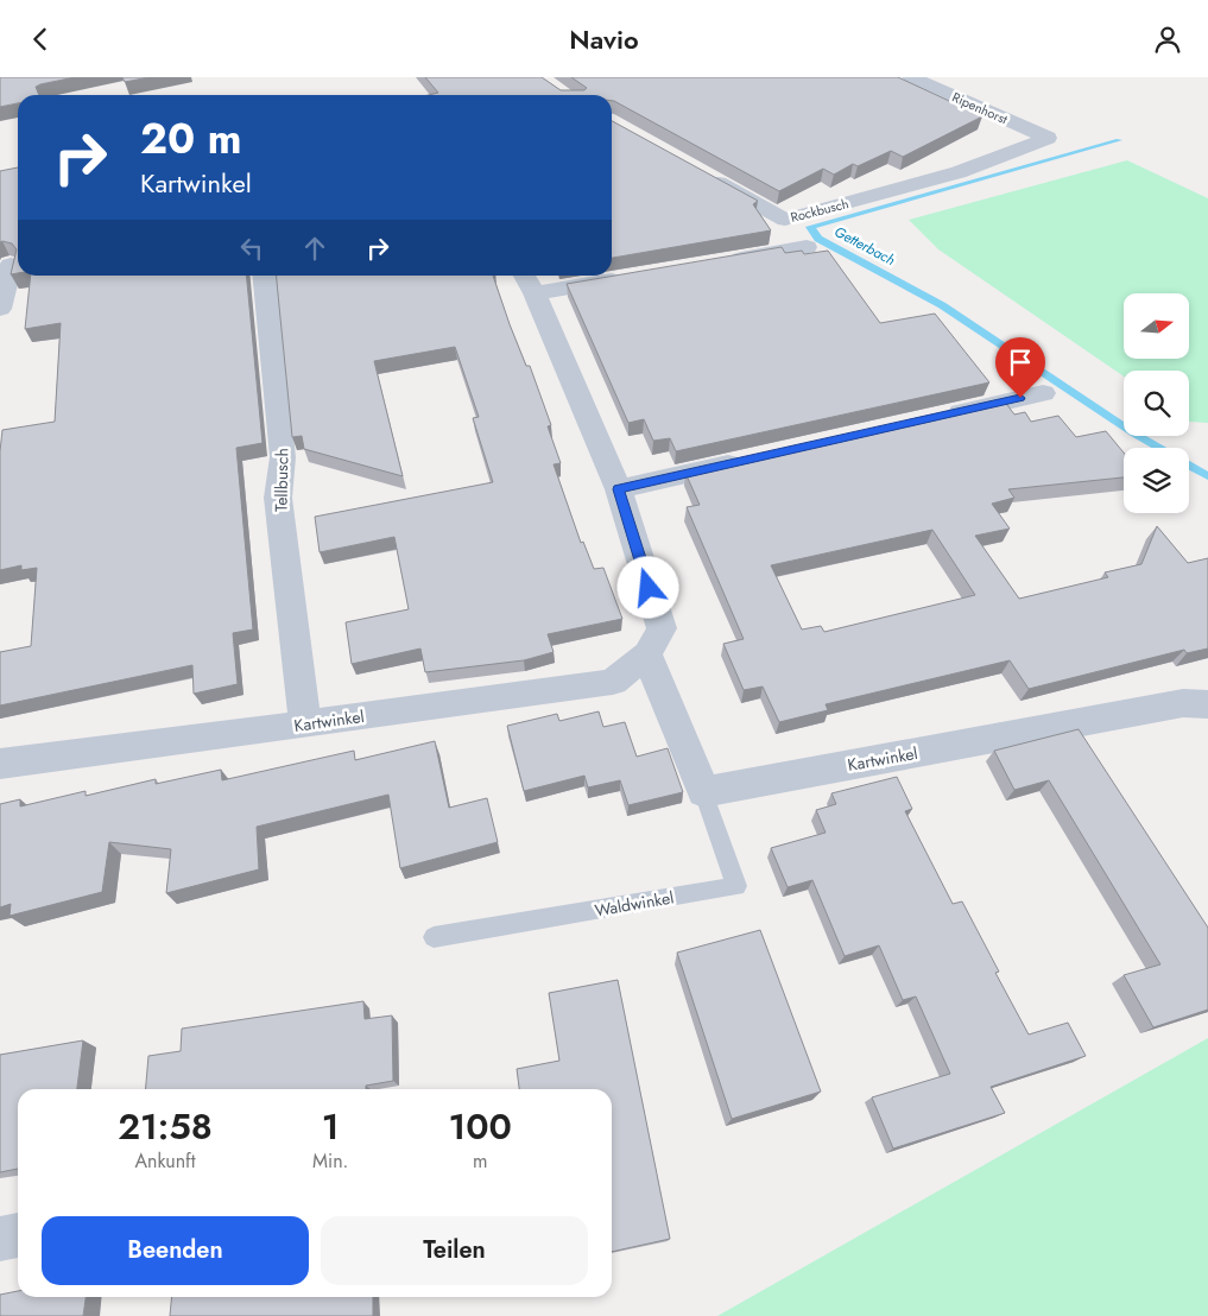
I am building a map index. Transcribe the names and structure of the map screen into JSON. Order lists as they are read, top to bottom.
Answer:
{
  "streets": {
    "street": [
      "Ripenhorst",
      "Rockbusch",
      "Tellbusch",
      "Kartwinkel"
    ],
    "lane": ["Waldwinkel"]
  },
  "crossings": [
    ["Ripenhorst", "Rockbusch"],
    ["Tellbusch", "Kartwinkel"],
    ["Kartwinkel", "Waldwinkel"]
  ],
  "water": ["Getterbach"],
  "north": "right",
  "page": {
    "header": "Navio",
    "turn": ["20 m", "Kartwinkel"],
    "eta": [
      "21:58",
      "Ankunft",
      "1",
      "Min.",
      "100",
      "m"
    ],
    "buttons": ["Beenden", "Teilen"]
  }
}
